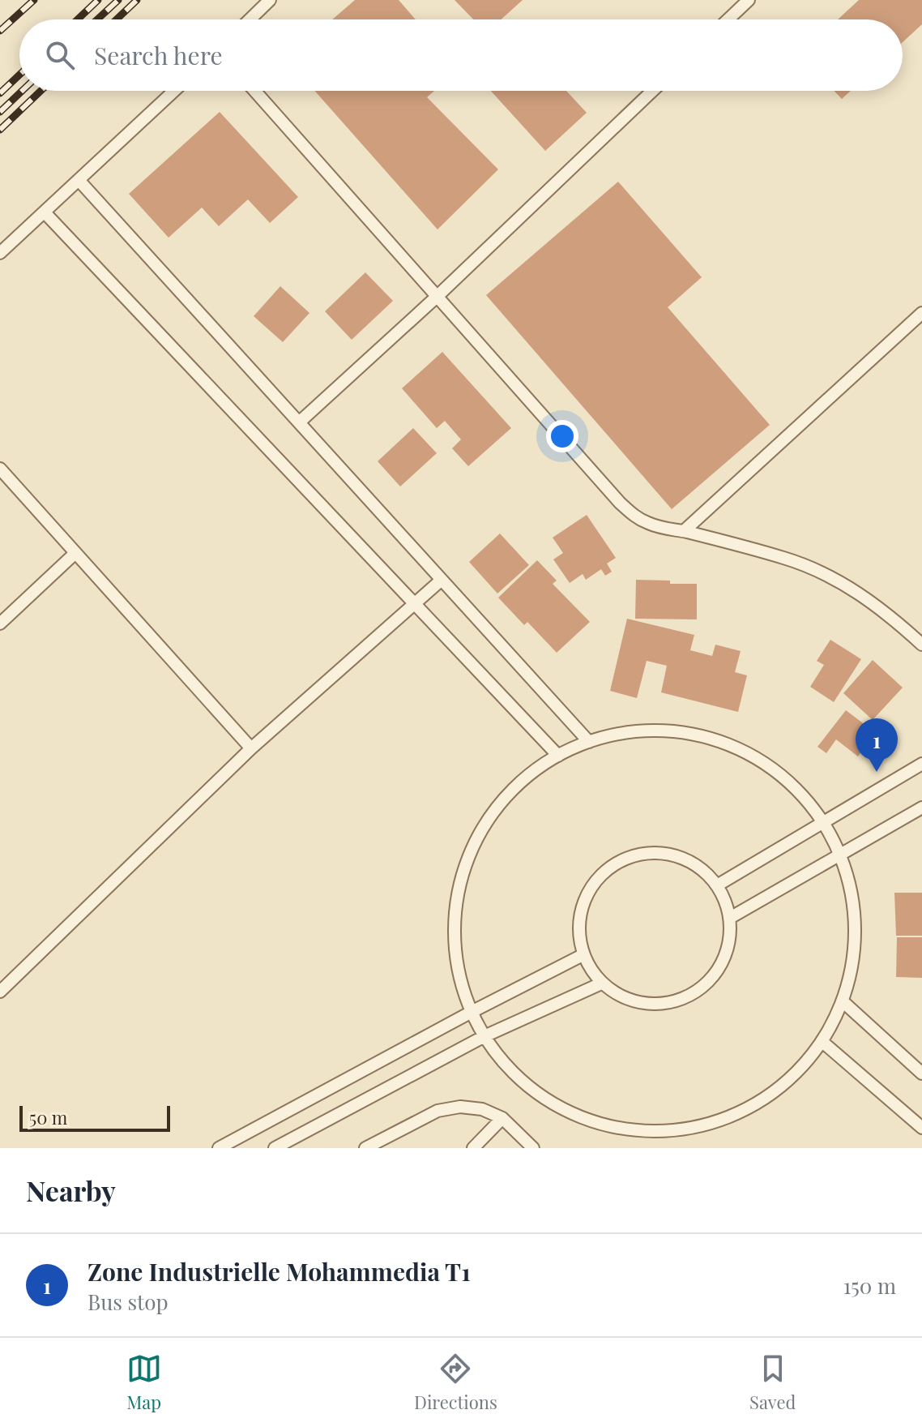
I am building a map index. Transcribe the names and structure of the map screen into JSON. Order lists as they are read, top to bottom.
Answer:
{
  "scale_bar": "50 m",
  "page": {
    "search": "Search here",
    "pins": "1",
    "scale": "50 m",
    "heading": "Nearby",
    "list": [
      {
        "mark": "1",
        "name": "Zone Industrielle Mohammedia T1",
        "note": "Bus stop",
        "value": "150 m"
      }
    ],
    "nav": ["Map", "Directions", "Saved"]
  }
}
